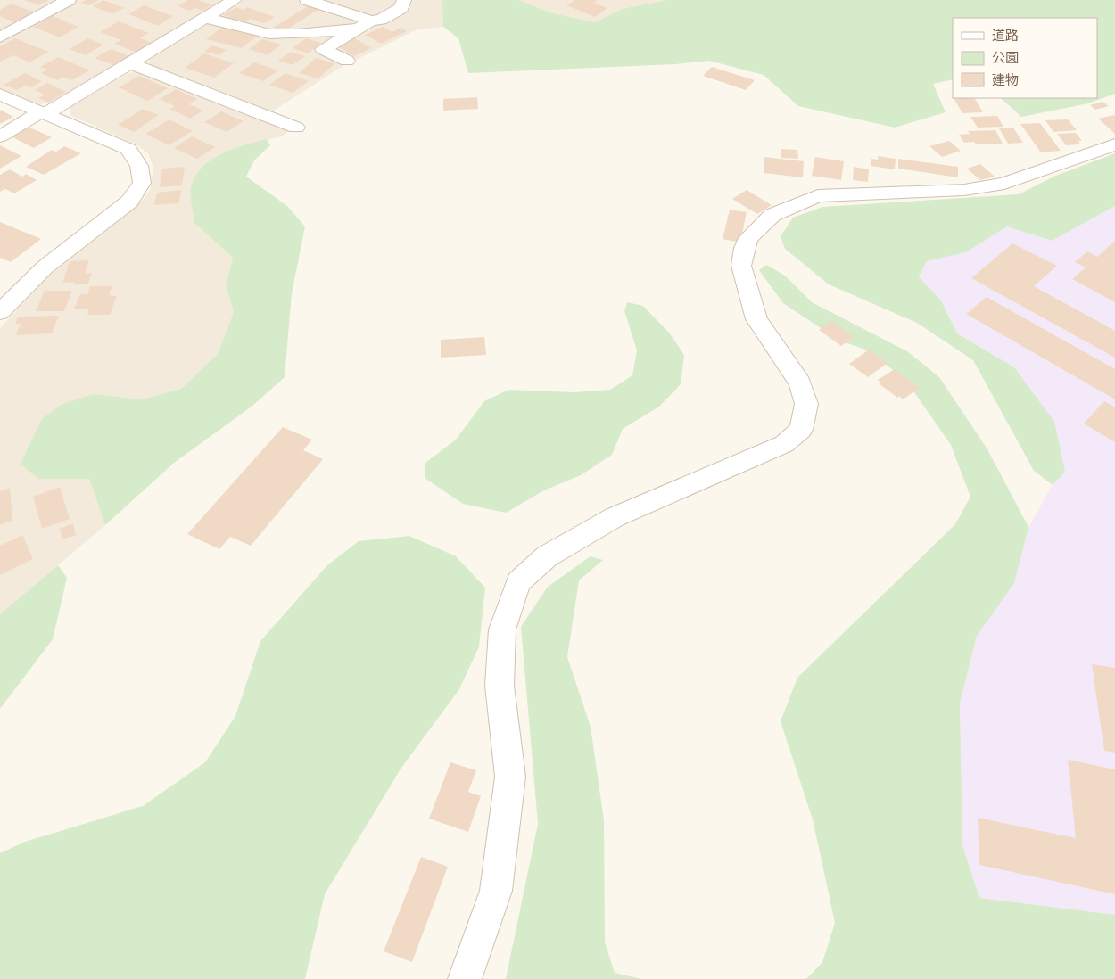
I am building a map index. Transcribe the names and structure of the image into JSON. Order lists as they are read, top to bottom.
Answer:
{
  "legend": ["道路", "公園", "建物"]
}
